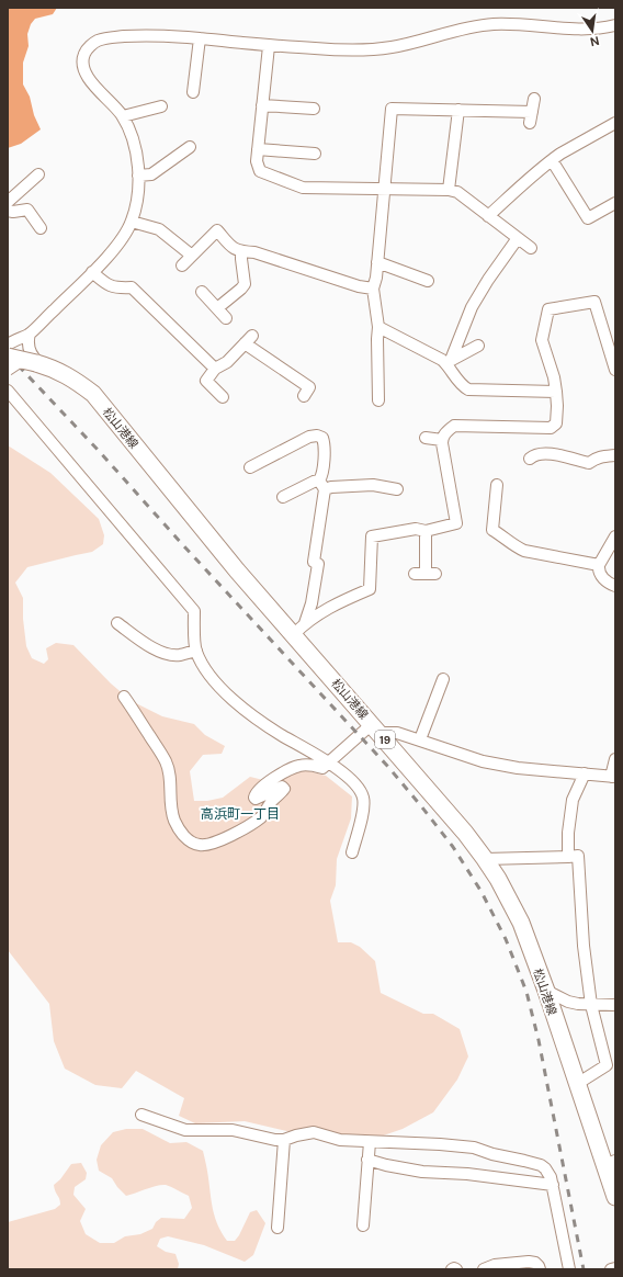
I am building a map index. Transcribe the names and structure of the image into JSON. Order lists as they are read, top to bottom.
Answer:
{
  "streets": {
    "main road": ["松山港線", "19"]
  },
  "districts": ["高浜町一丁目"],
  "north": "bottom"
}
